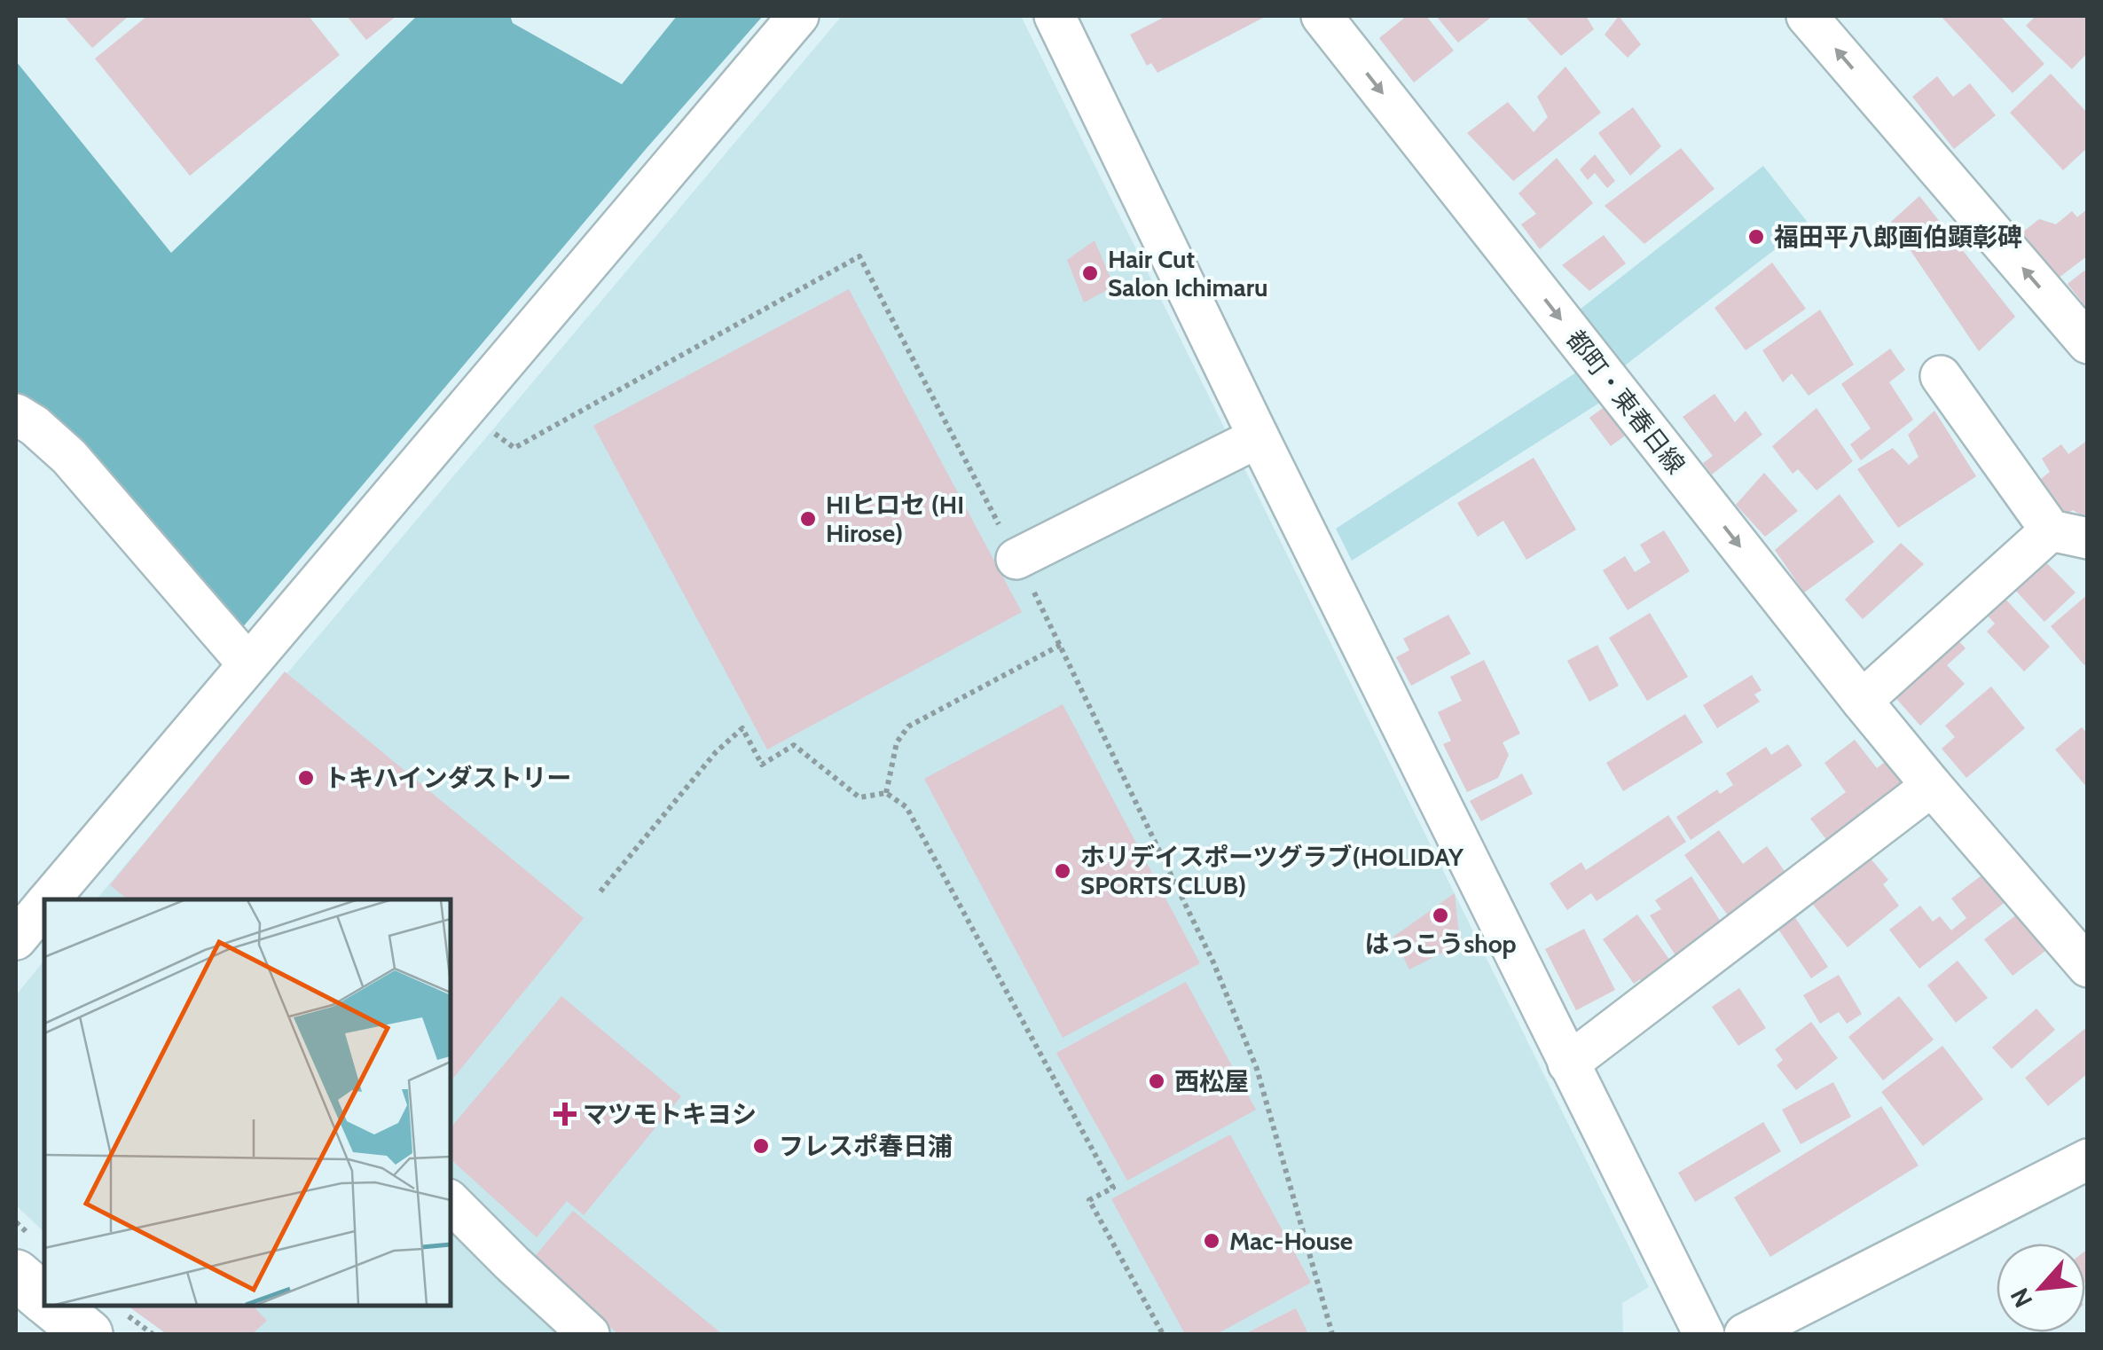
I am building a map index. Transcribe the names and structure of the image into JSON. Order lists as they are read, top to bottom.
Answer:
{
  "streets": {
    "street": ["都町・東春日線"]
  },
  "places": {
    "other": [
      "福田平八郎画伯顕彰碑",
      "Hair Cut Salon Ichimaru",
      "HIヒロセ (HI Hirose)",
      "トキハインダストリー",
      "ホリデイスポーツグラブ(HOLIDAY SPORTS CLUB)",
      "はっこうshop",
      "西松屋",
      "フレスポ春日浦",
      "Mac-House"
    ],
    "health": ["マツモトキヨシ"]
  },
  "north": "bottom left"
}
